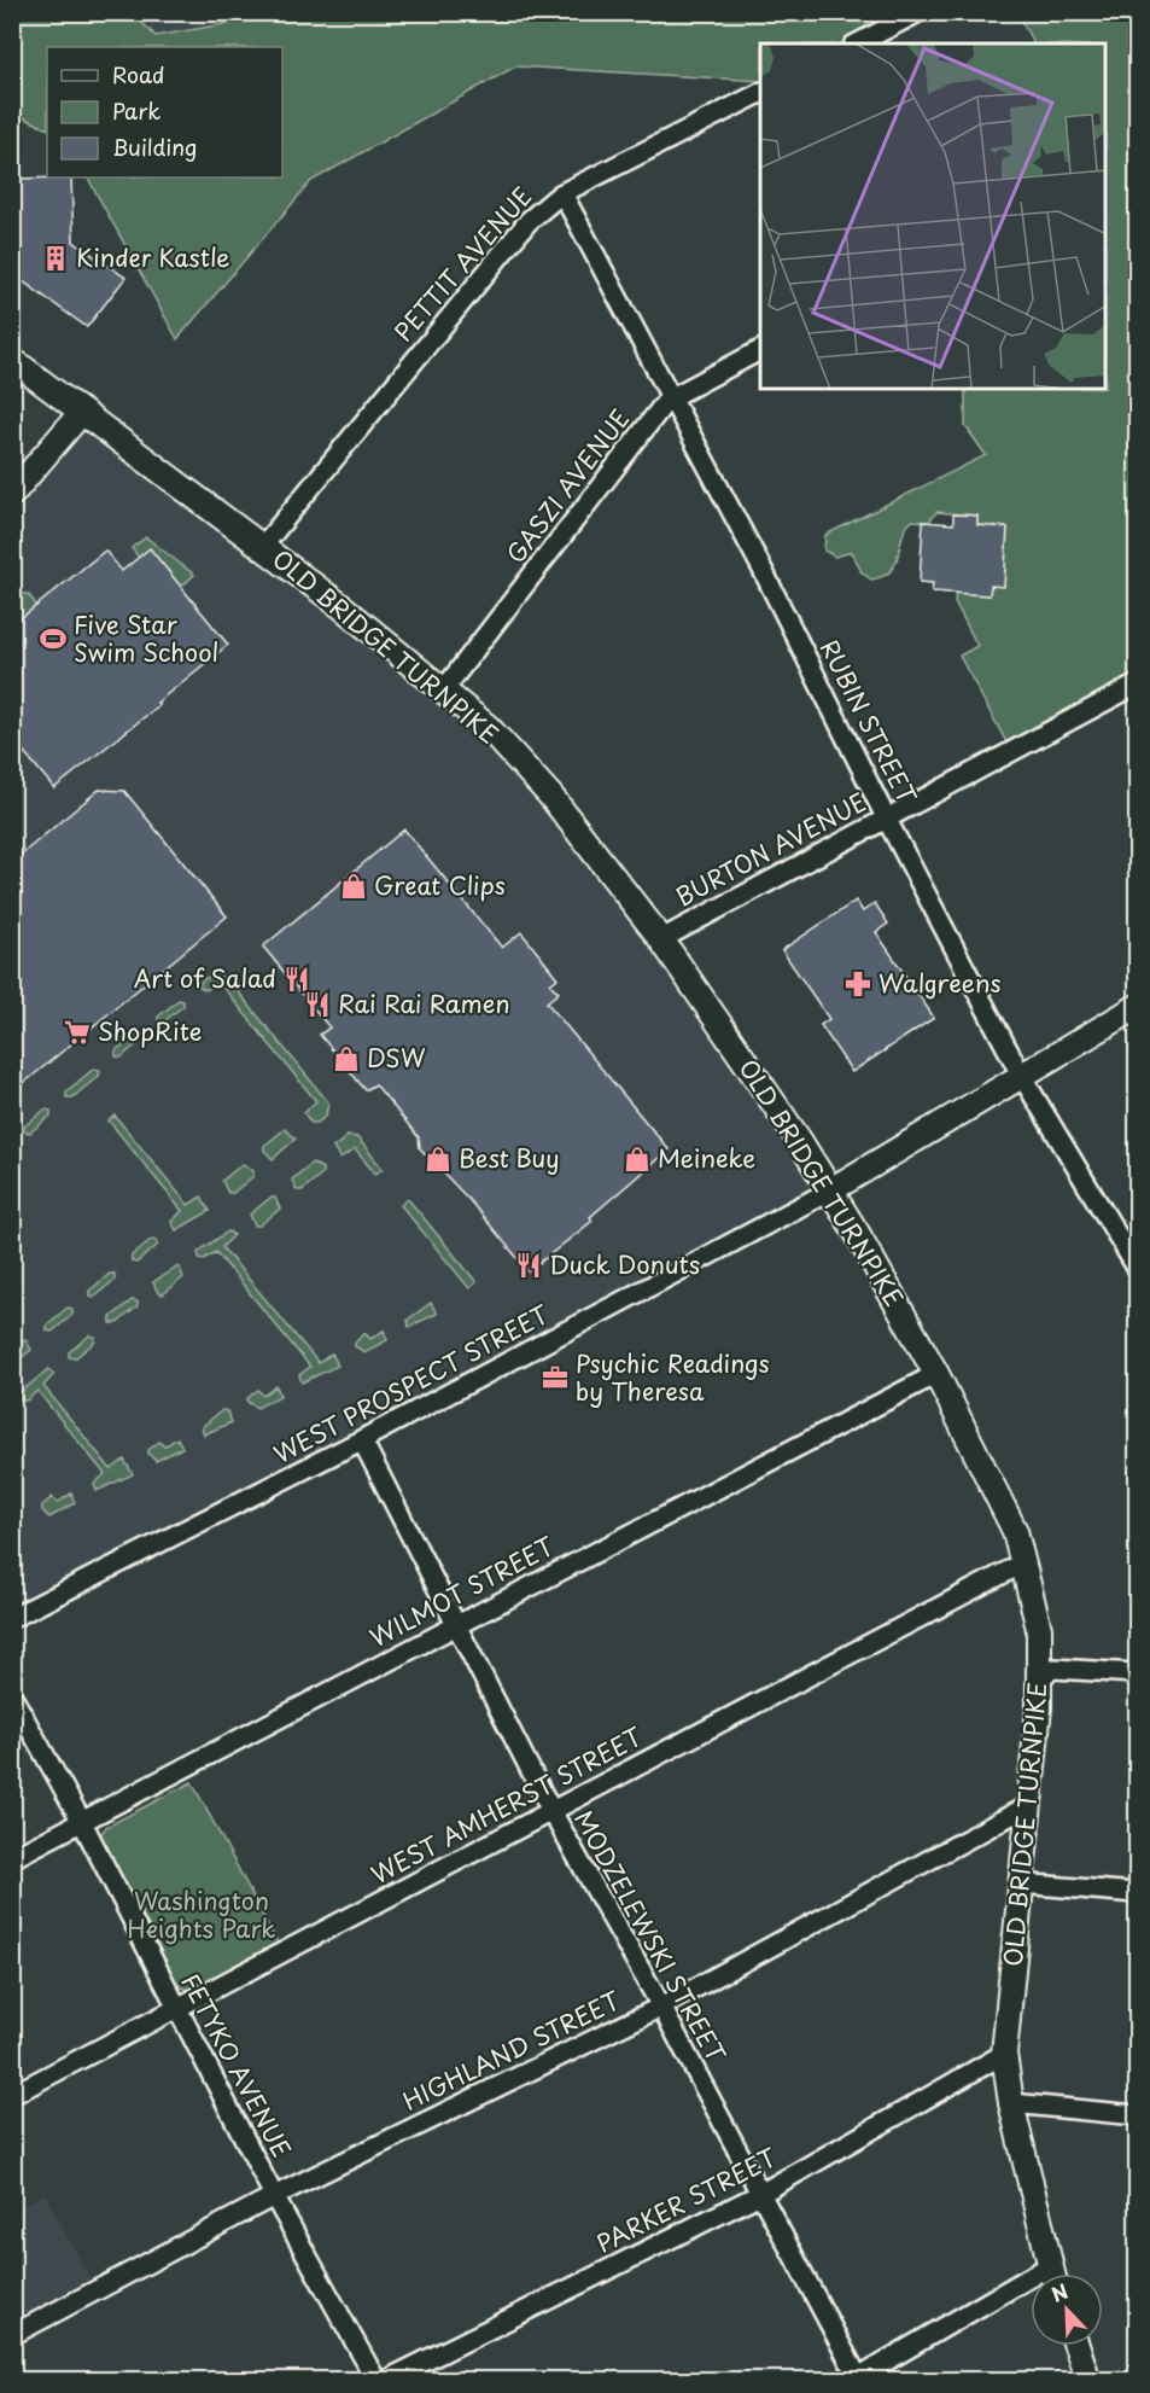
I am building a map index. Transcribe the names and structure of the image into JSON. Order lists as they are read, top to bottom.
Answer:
{
  "streets": {
    "street": [
      "PETTIT AVENUE",
      "GASZI AVENUE",
      "OLD BRIDGE TURNPIKE",
      "RUBIN STREET",
      "BURTON AVENUE",
      "WEST PROSPECT STREET",
      "WILMOT STREET",
      "WEST AMHERST STREET",
      "MODZELEWSKI STREET",
      "HIGHLAND STREET",
      "FETYKO AVENUE",
      "PARKER STREET"
    ]
  },
  "crossings": [
    ["PETTIT AVENUE", "OLD BRIDGE TURNPIKE"],
    ["PETTIT AVENUE", "RUBIN STREET"],
    ["GASZI AVENUE", "OLD BRIDGE TURNPIKE"],
    ["GASZI AVENUE", "RUBIN STREET"],
    ["OLD BRIDGE TURNPIKE", "BURTON AVENUE"],
    ["OLD BRIDGE TURNPIKE", "WEST PROSPECT STREET"],
    ["OLD BRIDGE TURNPIKE", "WILMOT STREET"],
    ["OLD BRIDGE TURNPIKE", "WEST AMHERST STREET"],
    ["OLD BRIDGE TURNPIKE", "HIGHLAND STREET"],
    ["OLD BRIDGE TURNPIKE", "PARKER STREET"],
    ["RUBIN STREET", "BURTON AVENUE"],
    ["WEST PROSPECT STREET", "MODZELEWSKI STREET"],
    ["WILMOT STREET", "MODZELEWSKI STREET"],
    ["WILMOT STREET", "FETYKO AVENUE"],
    ["WEST AMHERST STREET", "MODZELEWSKI STREET"],
    ["WEST AMHERST STREET", "FETYKO AVENUE"],
    ["MODZELEWSKI STREET", "HIGHLAND STREET"],
    ["MODZELEWSKI STREET", "PARKER STREET"],
    ["HIGHLAND STREET", "FETYKO AVENUE"]
  ],
  "parks": ["Washington Heights Park"],
  "places": {
    "building": ["Kinder Kastle"],
    "sports": ["Five Star Swim School"],
    "shop": [
      "Great Clips",
      "DSW",
      "Best Buy",
      "Meineke"
    ],
    "restaurant": ["Art of Salad", "Rai Rai Ramen", "Duck Donuts"],
    "pharmacy": ["Walgreens"],
    "supermarket": ["ShopRite"],
    "office": ["Psychic Readings by Theresa"]
  },
  "legend": ["Road", "Park", "Building"],
  "north": "top left"
}
